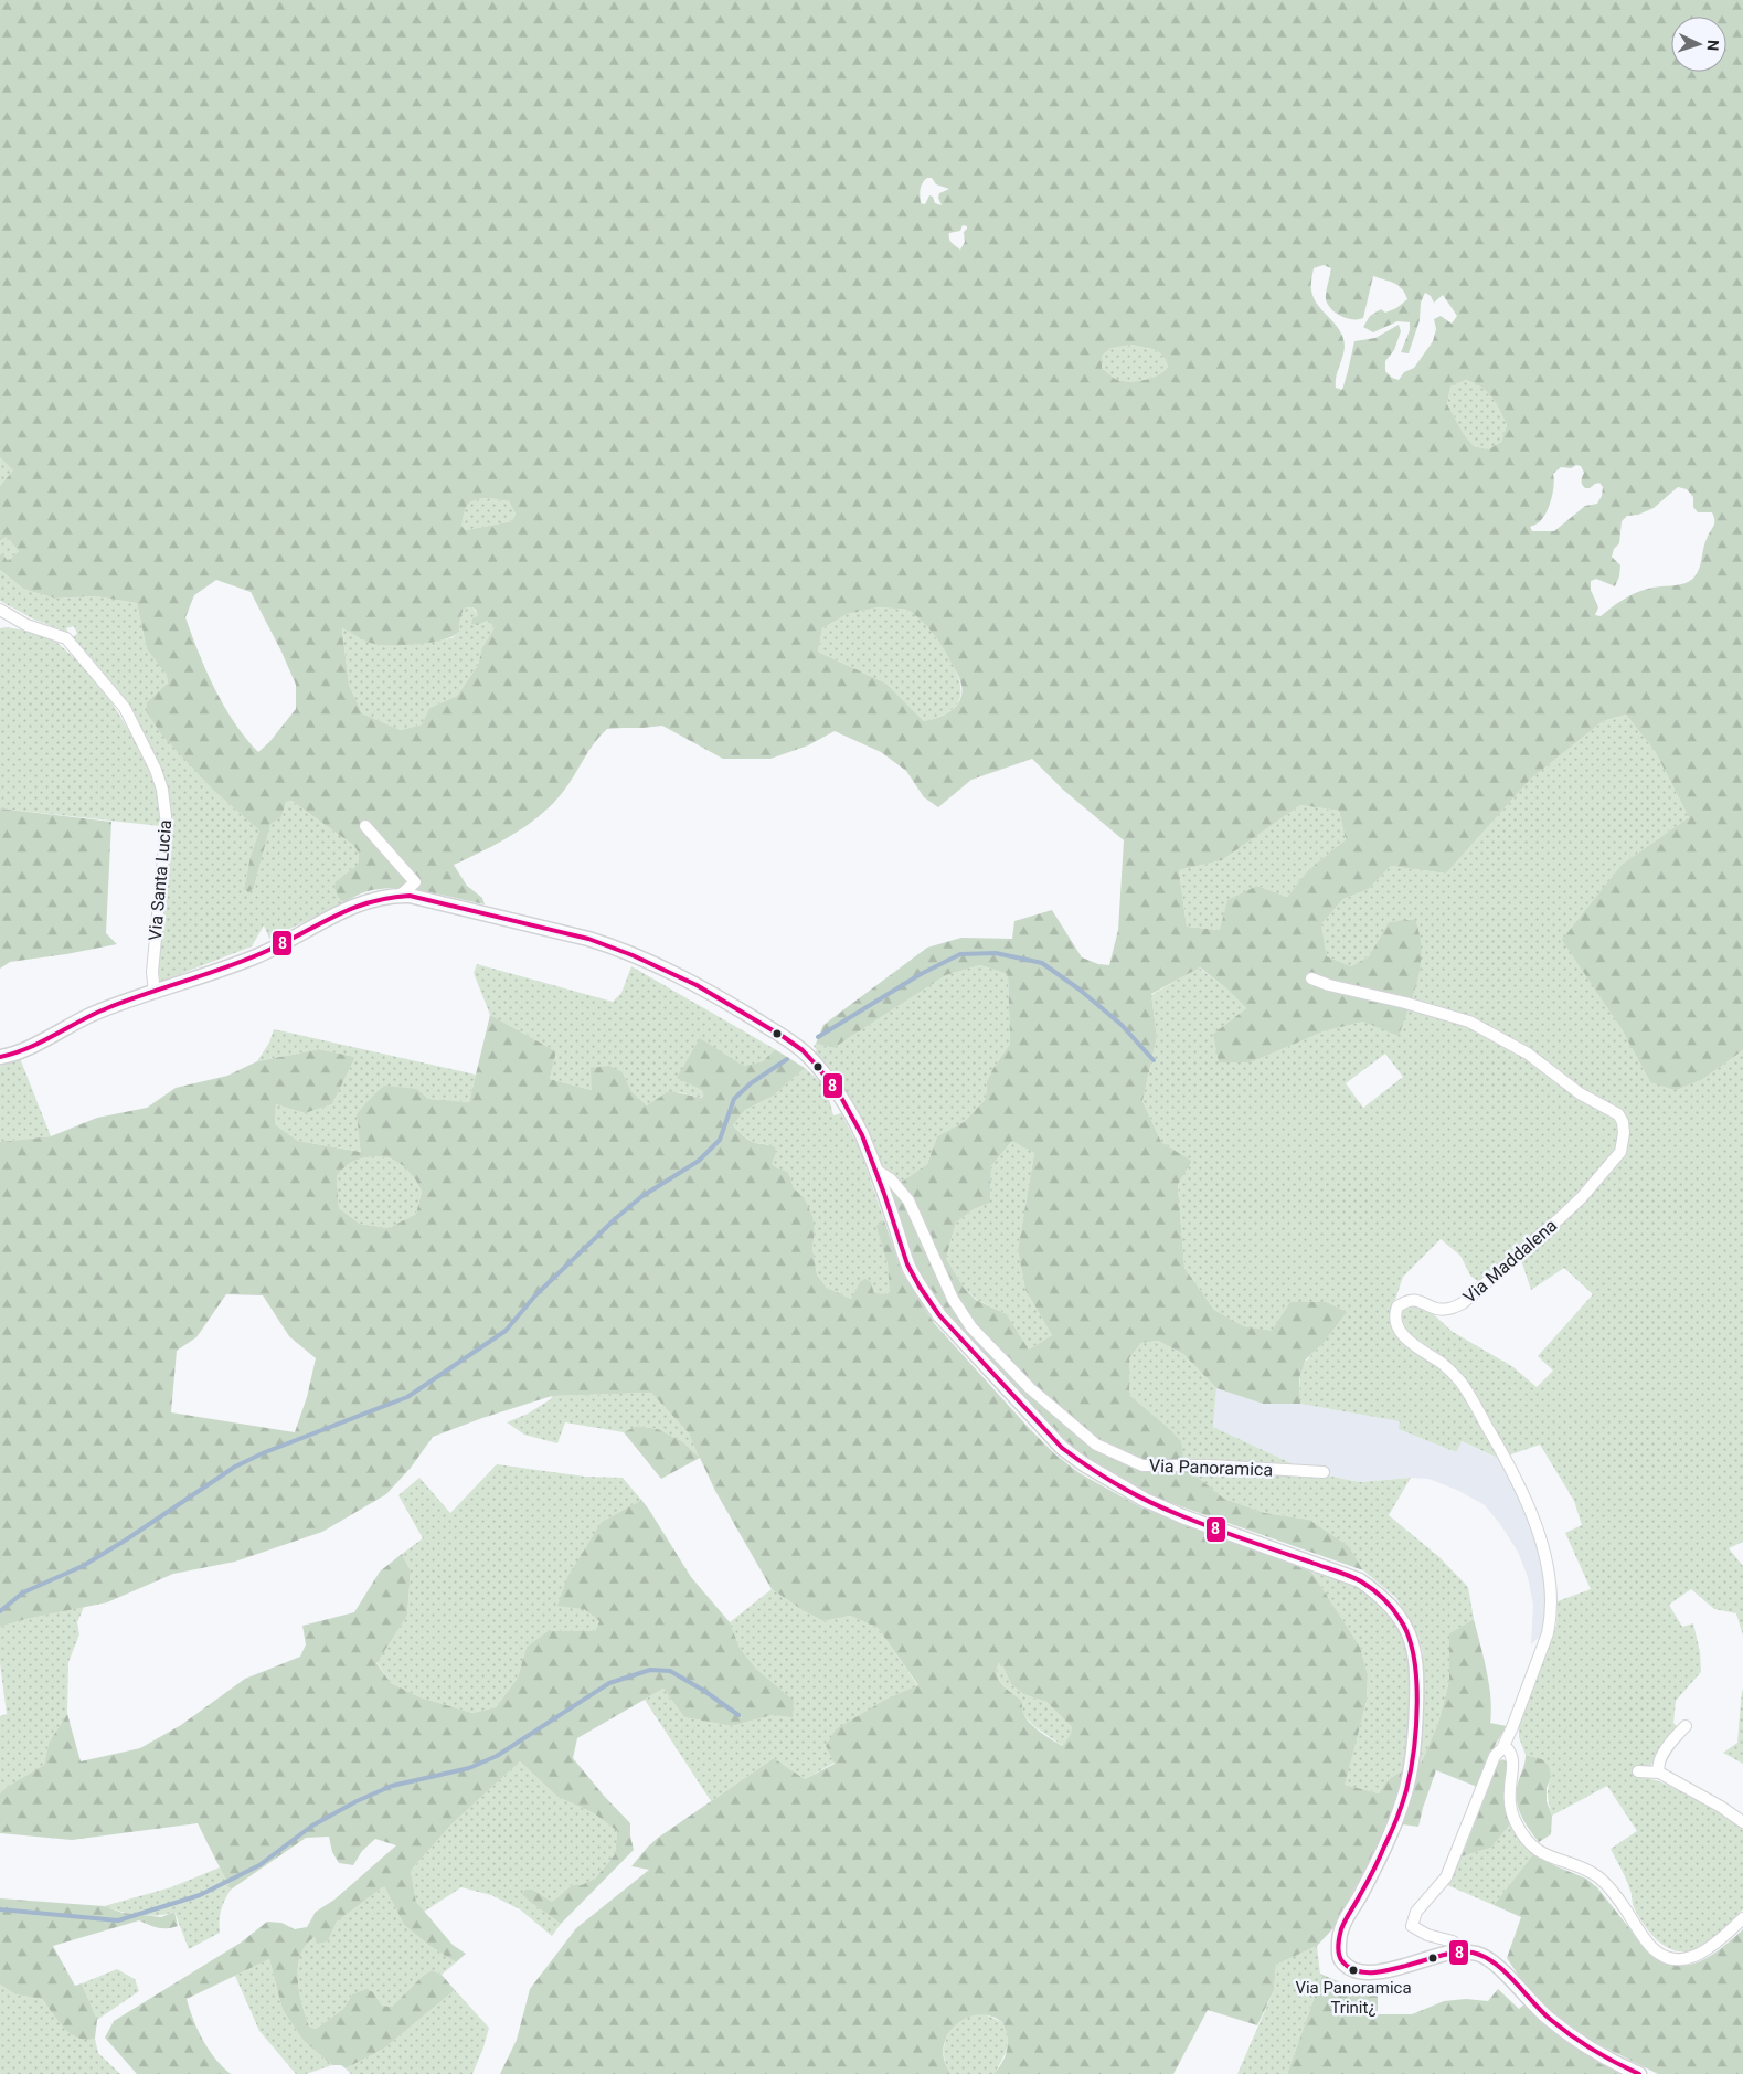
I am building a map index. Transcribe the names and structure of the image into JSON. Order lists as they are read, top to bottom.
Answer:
{
  "streets": {
    "street": ["Via Santa Lucia", "Via Maddalena", "Via Panoramica"]
  },
  "crossings": [
    ["Via Santa Lucia", "Via Panoramica"]
  ],
  "places": ["Via Panoramica Trinit¿"],
  "lines": ["transit line 8"],
  "north": "right"
}
